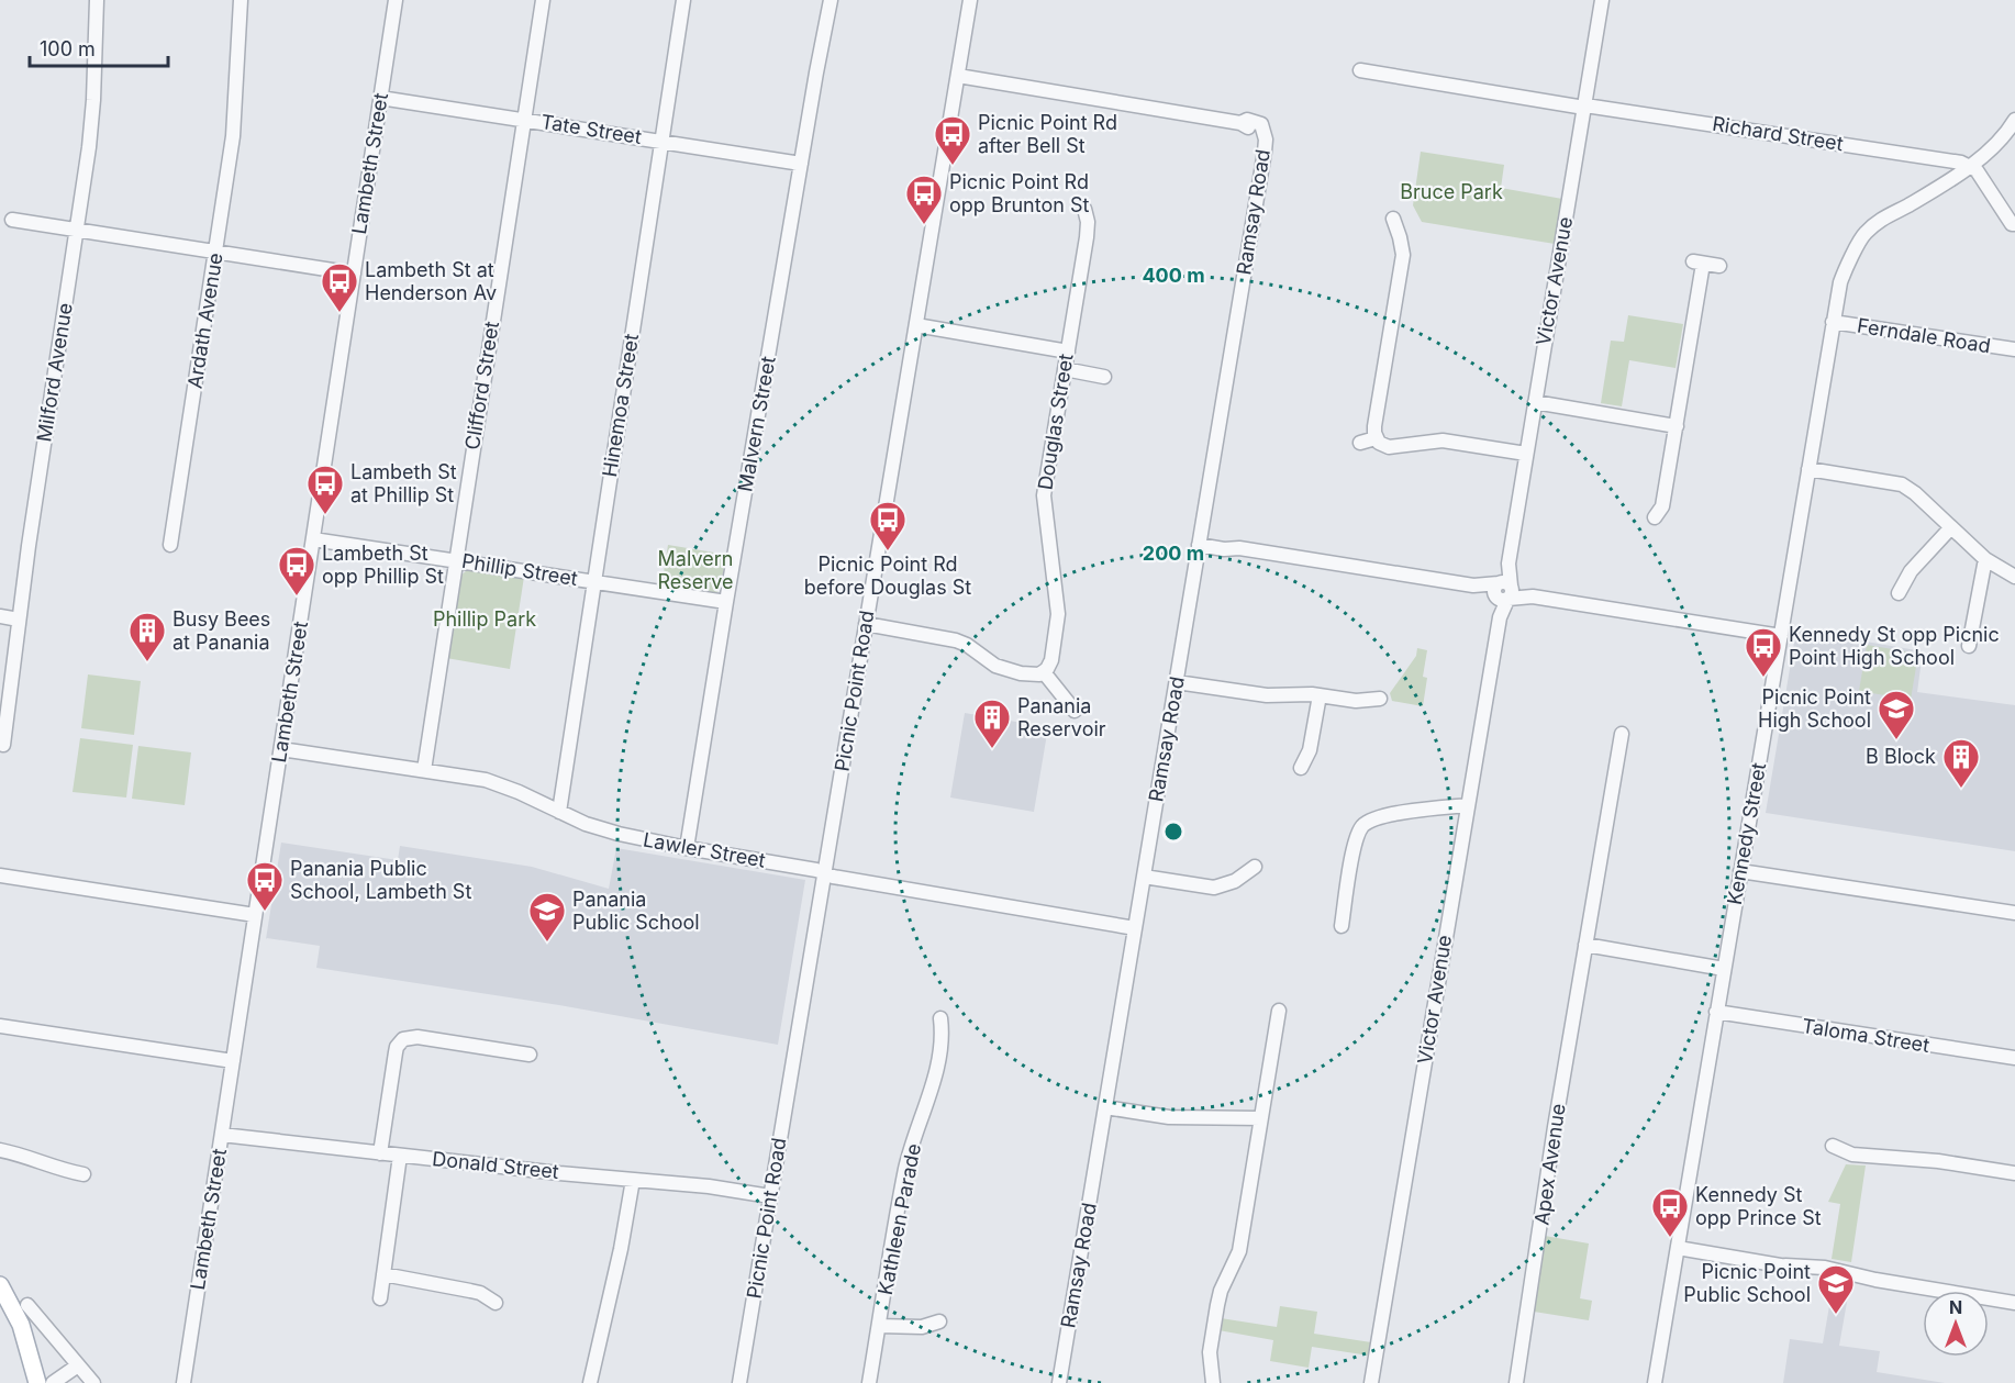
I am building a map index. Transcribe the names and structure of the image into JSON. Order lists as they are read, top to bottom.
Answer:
{
  "streets": {
    "street": [
      "Tate Street",
      "Richard Street",
      "Lambeth Street",
      "Ramsay Road",
      "Victor Avenue",
      "Ardath Avenue",
      "Ferndale Road",
      "Milford Avenue",
      "Clifford Street",
      "Hinemoa Street",
      "Douglas Street",
      "Malvern Street",
      "Phillip Street",
      "Picnic Point Road",
      "Kennedy Street",
      "Lawler Street",
      "Taloma Street",
      "Apex Avenue",
      "Donald Street",
      "Kathleen Parade"
    ]
  },
  "crossings": [
    ["Tate Street", "Lambeth Street"],
    ["Tate Street", "Clifford Street"],
    ["Tate Street", "Hinemoa Street"],
    ["Tate Street", "Malvern Street"],
    ["Richard Street", "Victor Avenue"],
    ["Richard Street", "Kennedy Street"],
    ["Lambeth Street", "Phillip Street"],
    ["Lambeth Street", "Lawler Street"],
    ["Lambeth Street", "Donald Street"],
    ["Ramsay Road", "Picnic Point Road"],
    ["Ramsay Road", "Lawler Street"],
    ["Ferndale Road", "Kennedy Street"],
    ["Clifford Street", "Phillip Street"],
    ["Clifford Street", "Lawler Street"],
    ["Hinemoa Street", "Phillip Street"],
    ["Hinemoa Street", "Lawler Street"],
    ["Malvern Street", "Phillip Street"],
    ["Malvern Street", "Lawler Street"],
    ["Picnic Point Road", "Lawler Street"],
    ["Picnic Point Road", "Donald Street"],
    ["Kennedy Street", "Taloma Street"]
  ],
  "parks": ["Bruce Park", "Malvern Reserve", "Phillip Park"],
  "places": {
    "bus stop": [
      "Picnic Point Rd after Bell St",
      "Picnic Point Rd opp Brunton St",
      "Lambeth St at Henderson Av",
      "Lambeth St at Phillip St",
      "Picnic Point Rd before Douglas St",
      "Lambeth St opp Phillip St",
      "Kennedy St opp Picnic Point High School",
      "Panania Public School, Lambeth St",
      "Kennedy St opp Prince St"
    ],
    "building": ["Busy Bees at Panania", "Panania Reservoir", "B Block"],
    "school or university": ["Picnic Point High School", "Panania Public School", "Picnic Point Public School"]
  },
  "scale_bar": "100 m",
  "north": "top",
  "rings": ["400 m", "200 m"]
}
